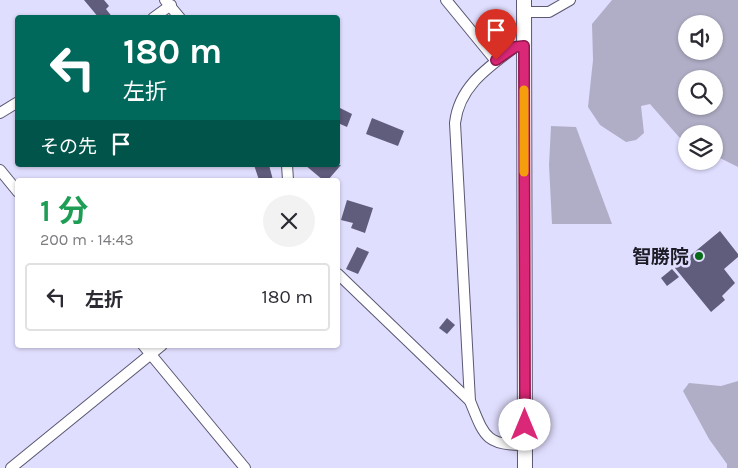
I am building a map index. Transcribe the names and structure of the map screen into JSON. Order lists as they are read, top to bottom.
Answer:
{
  "places": ["智勝院"],
  "page": {
    "turn": ["180 m", "左折"],
    "then": "その先",
    "heading": ["1 分", "200 m · 14:43"],
    "list": [
      {
        "name": "左折",
        "value": "180 m"
      }
    ]
  }
}
